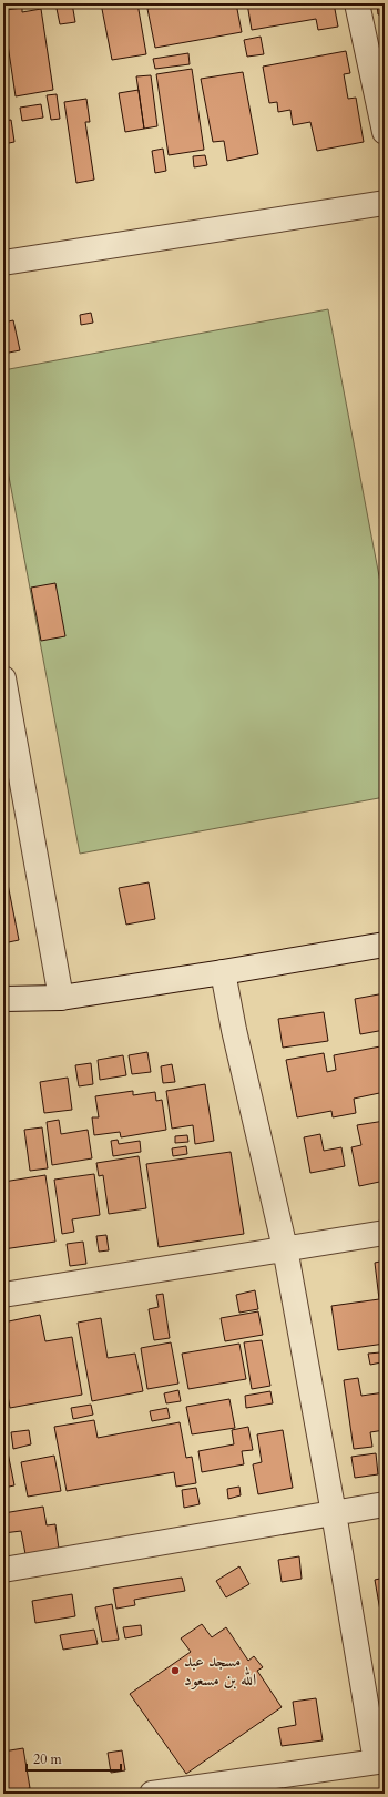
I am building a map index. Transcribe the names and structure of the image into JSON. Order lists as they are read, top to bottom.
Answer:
{
  "places": ["مسجد عبد الله بن مسعود"],
  "scale_bar": "20 m"
}
